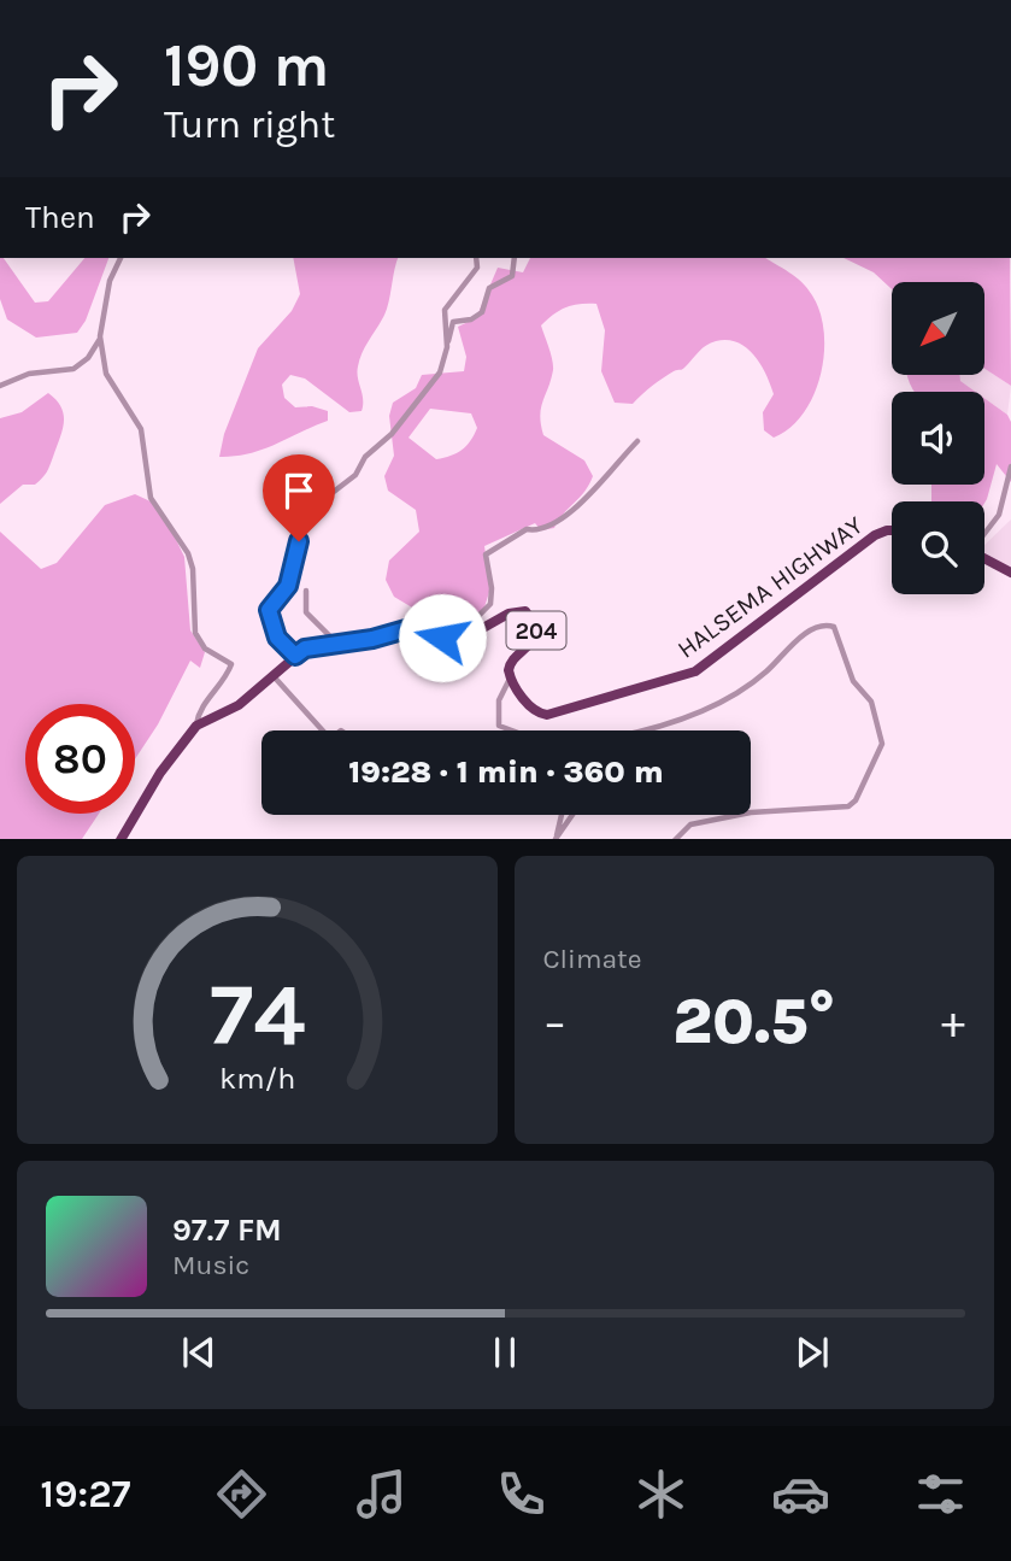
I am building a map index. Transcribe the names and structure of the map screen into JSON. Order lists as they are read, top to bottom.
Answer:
{
  "streets": {
    "highway": ["HALSEMA HIGHWAY", "204"]
  },
  "crossings": [
    ["HALSEMA HIGHWAY", "204"]
  ],
  "north": "bottom left",
  "page": {
    "turn": ["190 m", "Turn right"],
    "then": "Then",
    "limit": "80",
    "trip": "19:28 · 1 min · 360 m",
    "tile": "Climate",
    "heat": ["−", "20.5°", "+"],
    "song": ["97.7 FM", "Music"],
    "tabs": "19:27",
    "gauge": ["74", "km/h"]
  }
}
